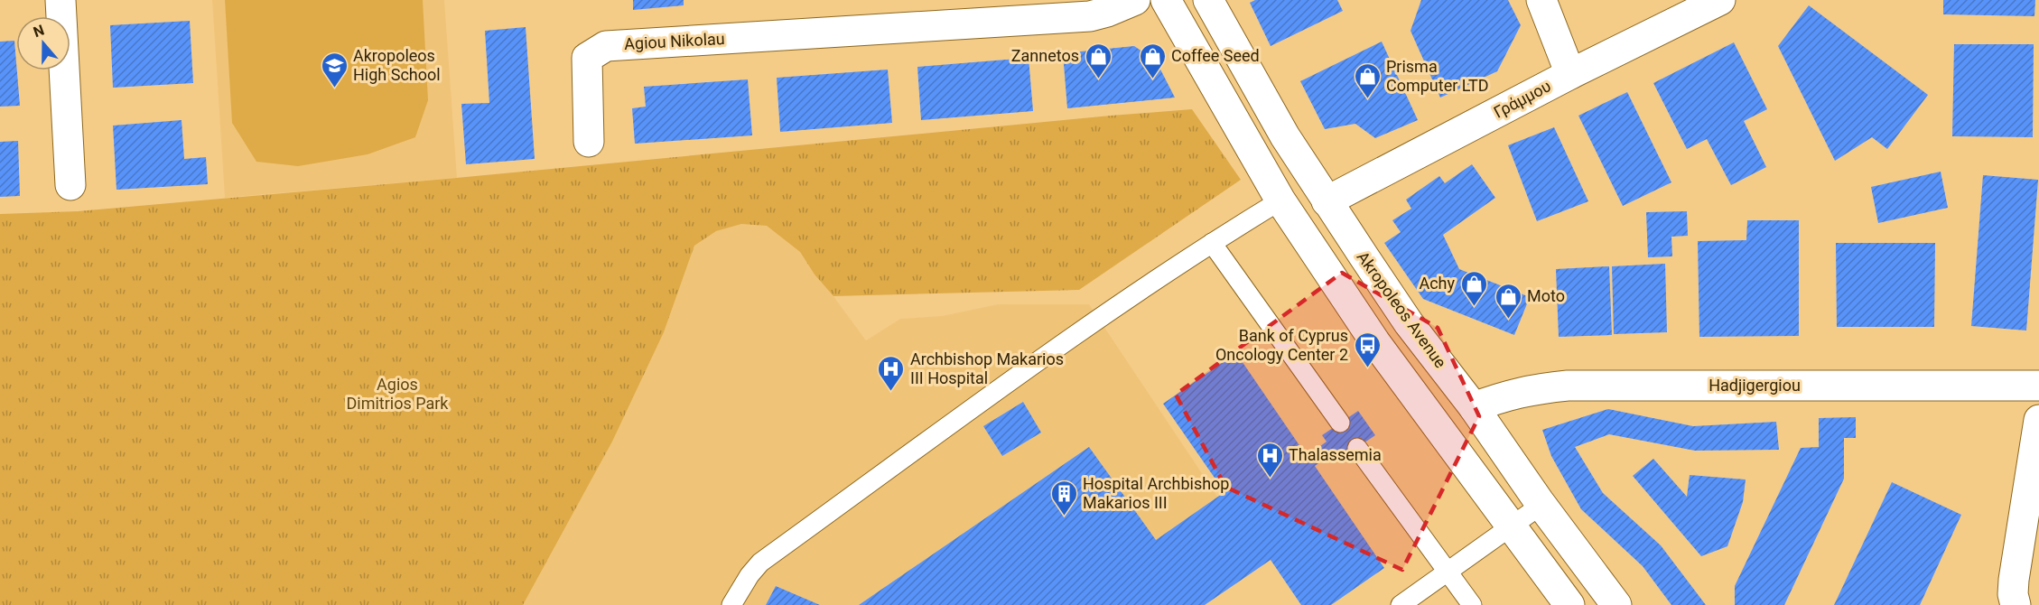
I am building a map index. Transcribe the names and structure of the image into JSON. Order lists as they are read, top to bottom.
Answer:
{
  "streets": {
    "street": [
      "Agiou Nikolau",
      "Γράμμου",
      "Akropoleos Avenue",
      "Hadjigergiou"
    ]
  },
  "crossings": [
    ["Γράμμου", "Akropoleos Avenue"],
    ["Akropoleos Avenue", "Hadjigergiou"]
  ],
  "parks": ["Agios Dimitrios Park"],
  "places": {
    "shop": [
      "Zannetos",
      "Coffee Seed",
      "Prisma Computer LTD",
      "Achy",
      "Moto"
    ],
    "school or university": ["Akropoleos High School"],
    "bus stop": ["Bank of Cyprus Oncology Center 2"],
    "hospital": ["Archbishop Makarios III Hospital", "Thalassemia"],
    "building": ["Hospital Archbishop Makarios III"]
  },
  "north": "top"
}
